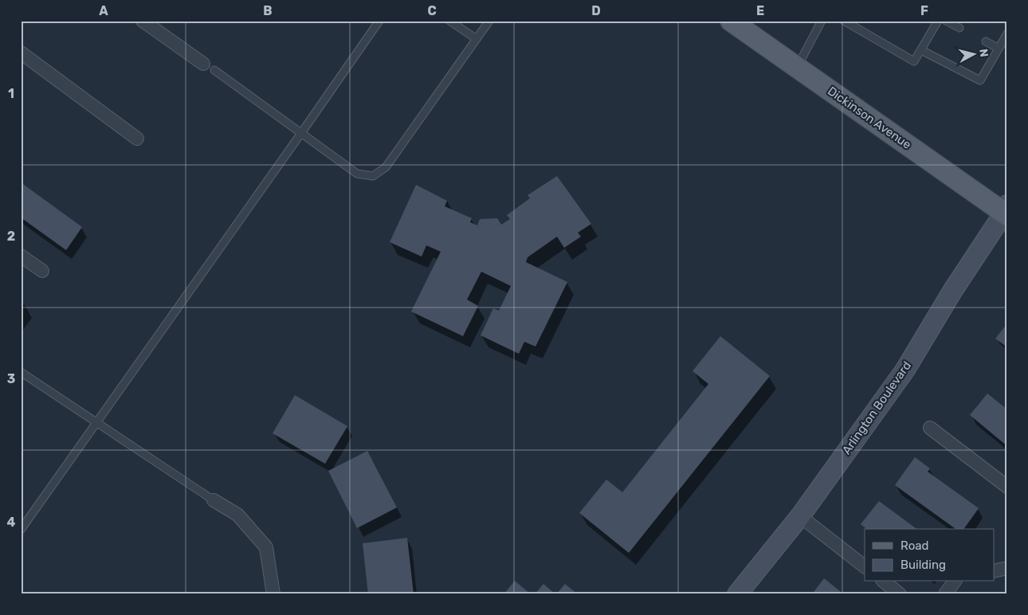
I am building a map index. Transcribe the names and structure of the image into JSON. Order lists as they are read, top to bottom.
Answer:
{
  "streets": {
    "main road": ["Dickinson Avenue", "Arlington Boulevard"]
  },
  "crossings": [
    ["Dickinson Avenue", "Arlington Boulevard"]
  ],
  "legend": ["Road", "Building"],
  "north": "right",
  "grid": {
    "columns": [
      "A",
      "B",
      "C",
      "D",
      "E",
      "F"
    ],
    "rows": [
      "1",
      "2",
      "3",
      "4"
    ]
  }
}
